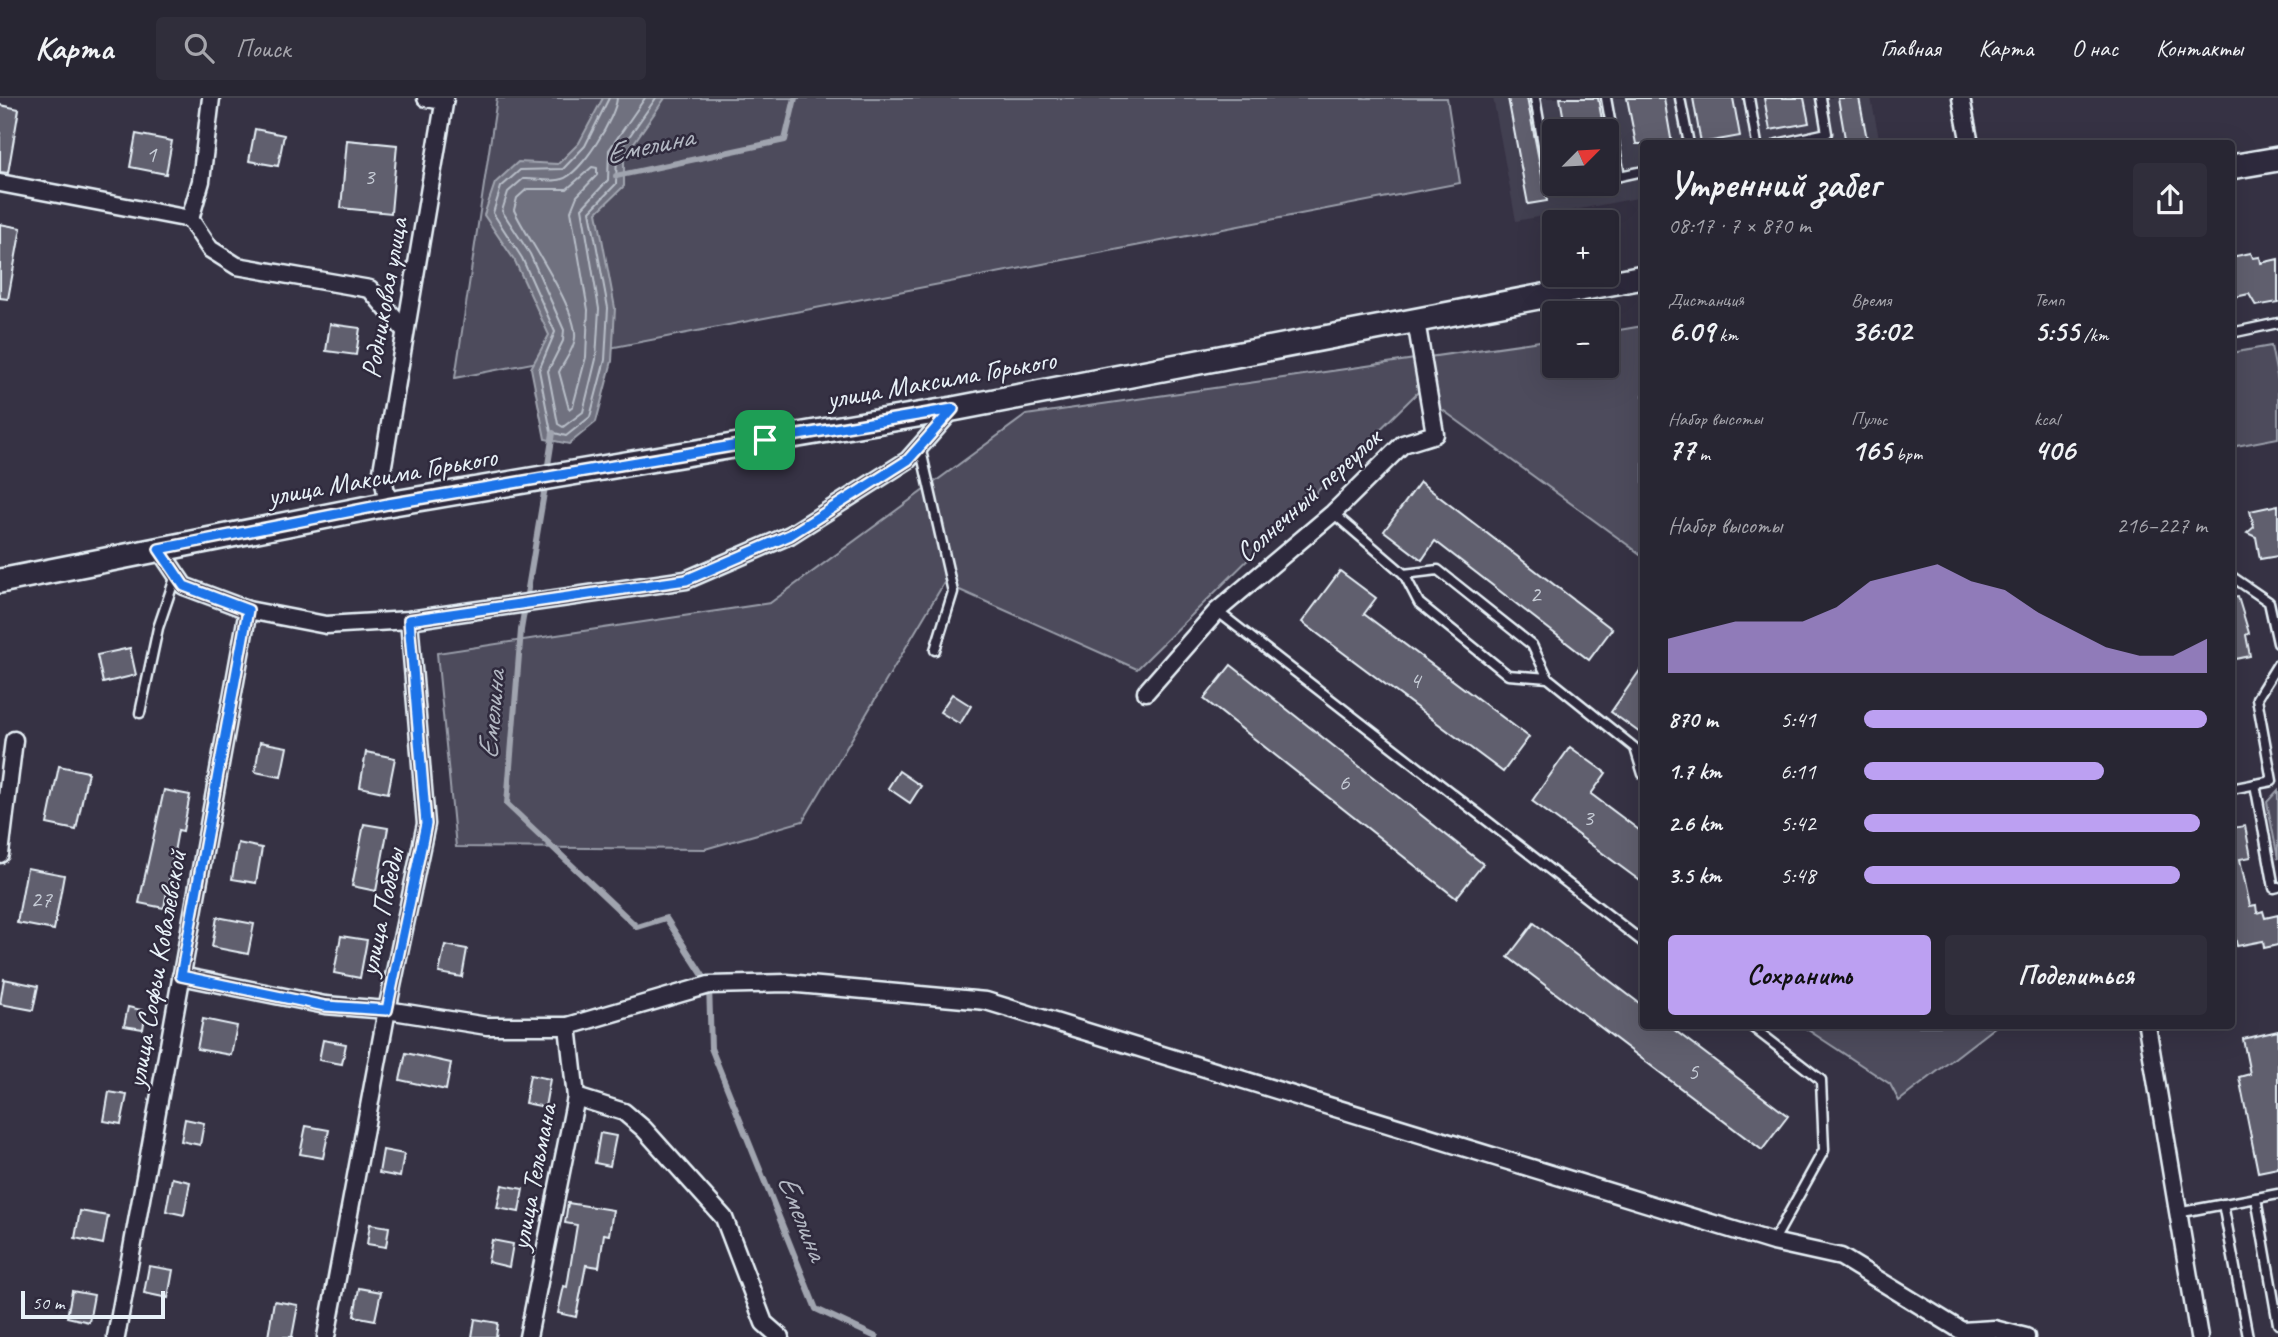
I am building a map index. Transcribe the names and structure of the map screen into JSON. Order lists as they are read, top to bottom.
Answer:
{
  "streets": {
    "main road": ["улица Максима Горького"],
    "street": [
      "Родниковая улица",
      "Солнечный переулок",
      "улица Победы",
      "улица Софьи Ковалевской",
      "улица Тельмана"
    ]
  },
  "crossings": [
    ["Родниковая улица", "улица Максима Горького"],
    ["улица Максима Горького", "Солнечный переулок"]
  ],
  "water": ["Емелина"],
  "house_numbers": [
    "1",
    "3",
    "2",
    "4",
    "6",
    "3",
    "27",
    "5"
  ],
  "scale_bar": "50 m",
  "north": "top right",
  "page": {
    "header": "Карта",
    "search": "Поиск",
    "nav": [
      "Главная",
      "Карта",
      "О нас",
      "Контакты"
    ],
    "map_buttons": ["+", "−"],
    "heading": ["Утренний забег", "08:17 · 7 × 870 m"],
    "stats": [
      ["Дистанция", "6.09 km"],
      ["Время", "36:02"],
      ["Темп", "5:55 /km"],
      ["Набор высоты", "77 m"],
      ["Пульс", "165 bpm"],
      ["kcal", "406"]
    ],
    "chart": ["Набор высоты", "216–227 m"],
    "list": [
      {
        "name": "870 m",
        "note": "5:41"
      },
      {
        "name": "1.7 km",
        "note": "6:11"
      },
      {
        "name": "2.6 km",
        "note": "5:42"
      },
      {
        "name": "3.5 km",
        "note": "5:48"
      }
    ],
    "buttons": ["Сохранить", "Поделиться"],
    "scale": "50 m"
  }
}
